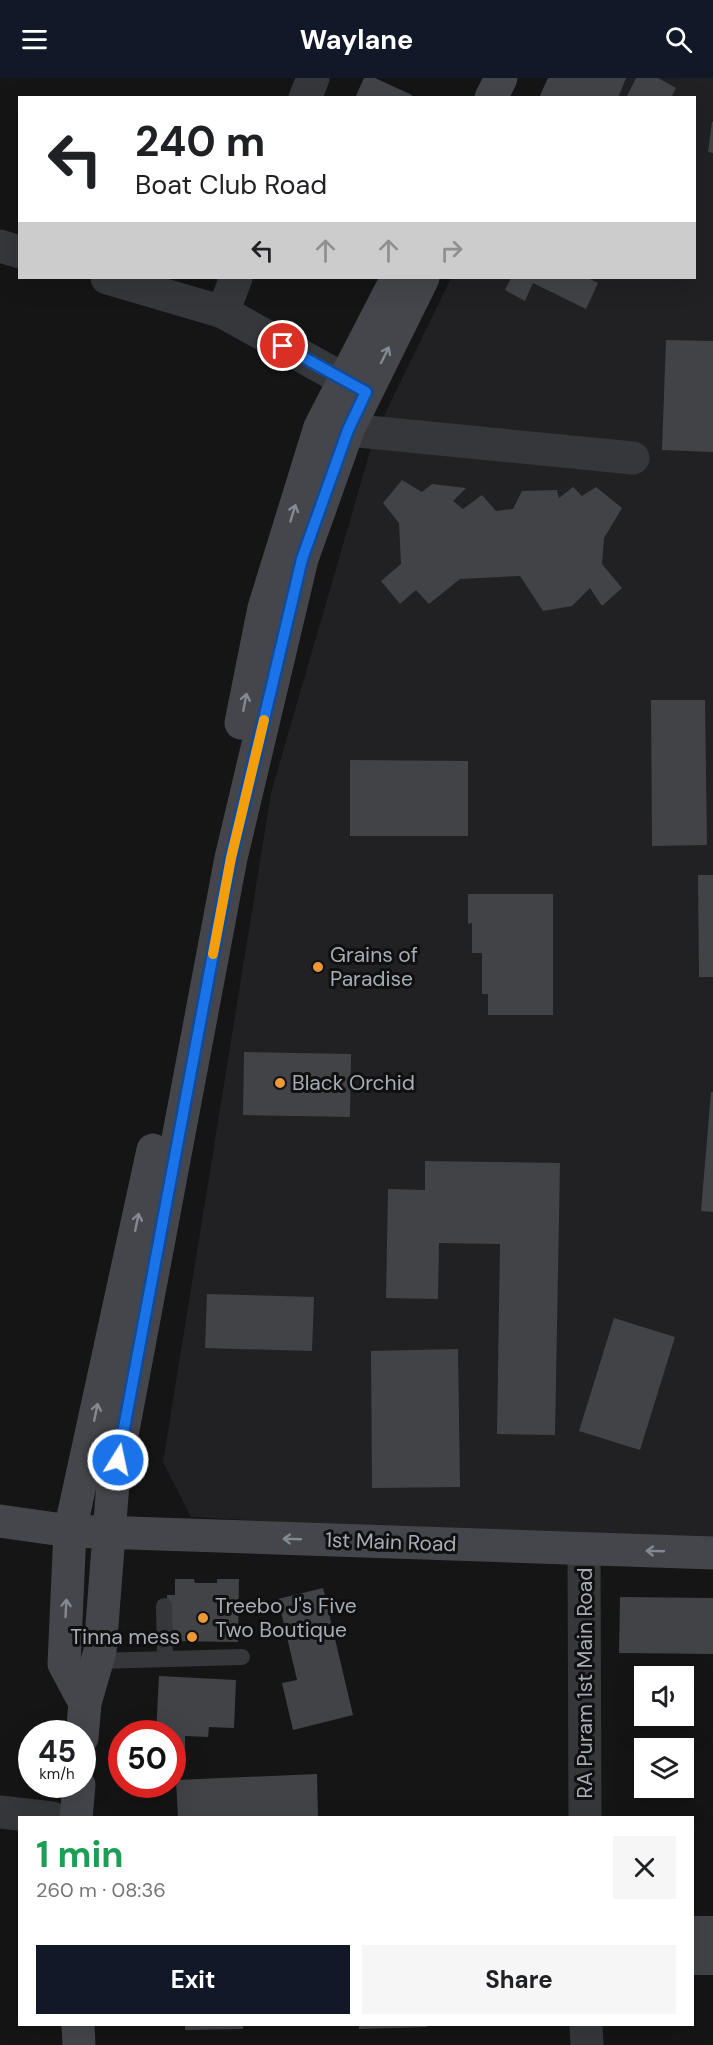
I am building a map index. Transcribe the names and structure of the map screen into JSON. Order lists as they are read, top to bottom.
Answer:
{
  "streets": {
    "main road": ["1st Main Road"],
    "street": ["RA Puram 1st Main Road"]
  },
  "crossings": [
    ["1st Main Road", "RA Puram 1st Main Road"]
  ],
  "one_way": ["1st Main Road"],
  "places": [
    "Grains of Paradise",
    "Black Orchid",
    "Treebo J's Five Two Boutique",
    "Tinna mess"
  ],
  "page": {
    "header": "Waylane",
    "turn": ["240 m", "Boat Club Road"],
    "speed": "45 km/h",
    "limit": "50",
    "heading": ["1 min", "260 m · 08:36"],
    "buttons": ["Exit", "Share"]
  }
}
